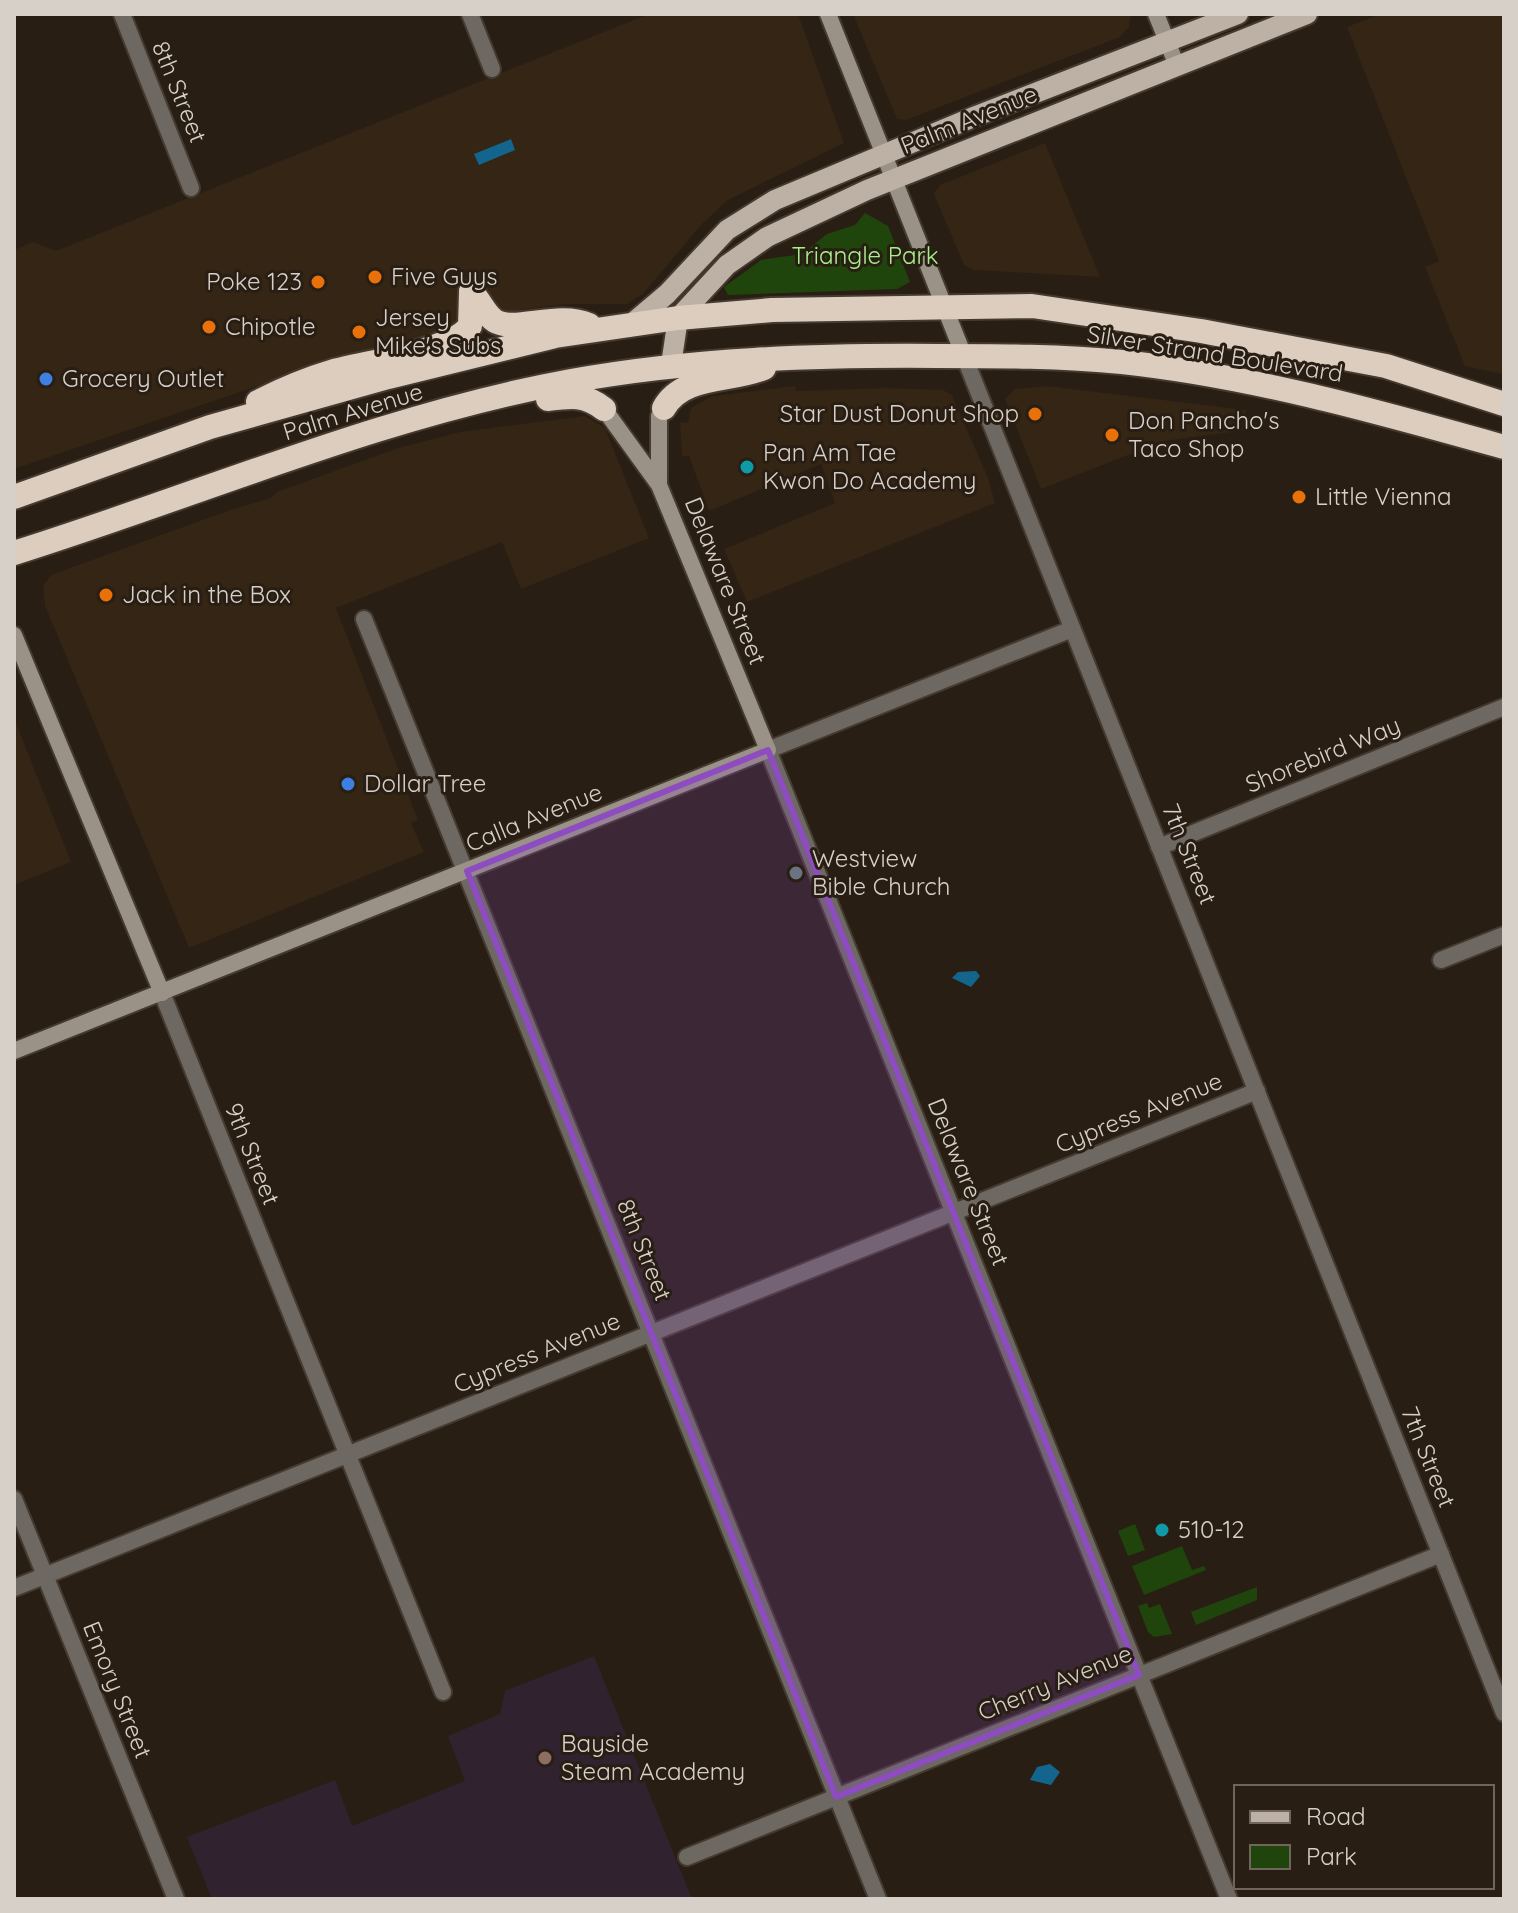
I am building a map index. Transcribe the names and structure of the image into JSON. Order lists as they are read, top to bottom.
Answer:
{
  "streets": {
    "highway": ["Palm Avenue", "Silver Strand Boulevard"],
    "street": [
      "8th Street",
      "Delaware Street",
      "Shorebird Way",
      "Calla Avenue",
      "7th Street",
      "Cypress Avenue",
      "9th Street",
      "Cherry Avenue",
      "Emory Street"
    ]
  },
  "crossings": [
    ["8th Street", "Calla Avenue"],
    ["8th Street", "Cypress Avenue"],
    ["8th Street", "Cherry Avenue"],
    ["Palm Avenue", "Silver Strand Boulevard"],
    ["Palm Avenue", "7th Street"],
    ["Silver Strand Boulevard", "7th Street"],
    ["Delaware Street", "Calla Avenue"],
    ["Delaware Street", "Cypress Avenue"],
    ["Delaware Street", "Cherry Avenue"],
    ["Shorebird Way", "7th Street"],
    ["Calla Avenue", "7th Street"],
    ["Calla Avenue", "9th Street"],
    ["7th Street", "Cypress Avenue"],
    ["7th Street", "Cherry Avenue"],
    ["Cypress Avenue", "9th Street"],
    ["Cypress Avenue", "Emory Street"]
  ],
  "parks": ["Triangle Park"],
  "places": [
    "Five Guys",
    "Poke 123",
    "Chipotle",
    "Jersey Mike's Subs",
    "Grocery Outlet",
    "Star Dust Donut Shop",
    "Don Pancho's Taco Shop",
    "Pan Am Tae Kwon Do Academy",
    "Little Vienna",
    "Jack in the Box",
    "Dollar Tree",
    "Westview Bible Church",
    "510-12",
    "Bayside Steam Academy"
  ],
  "legend": ["Road", "Park"]
}
